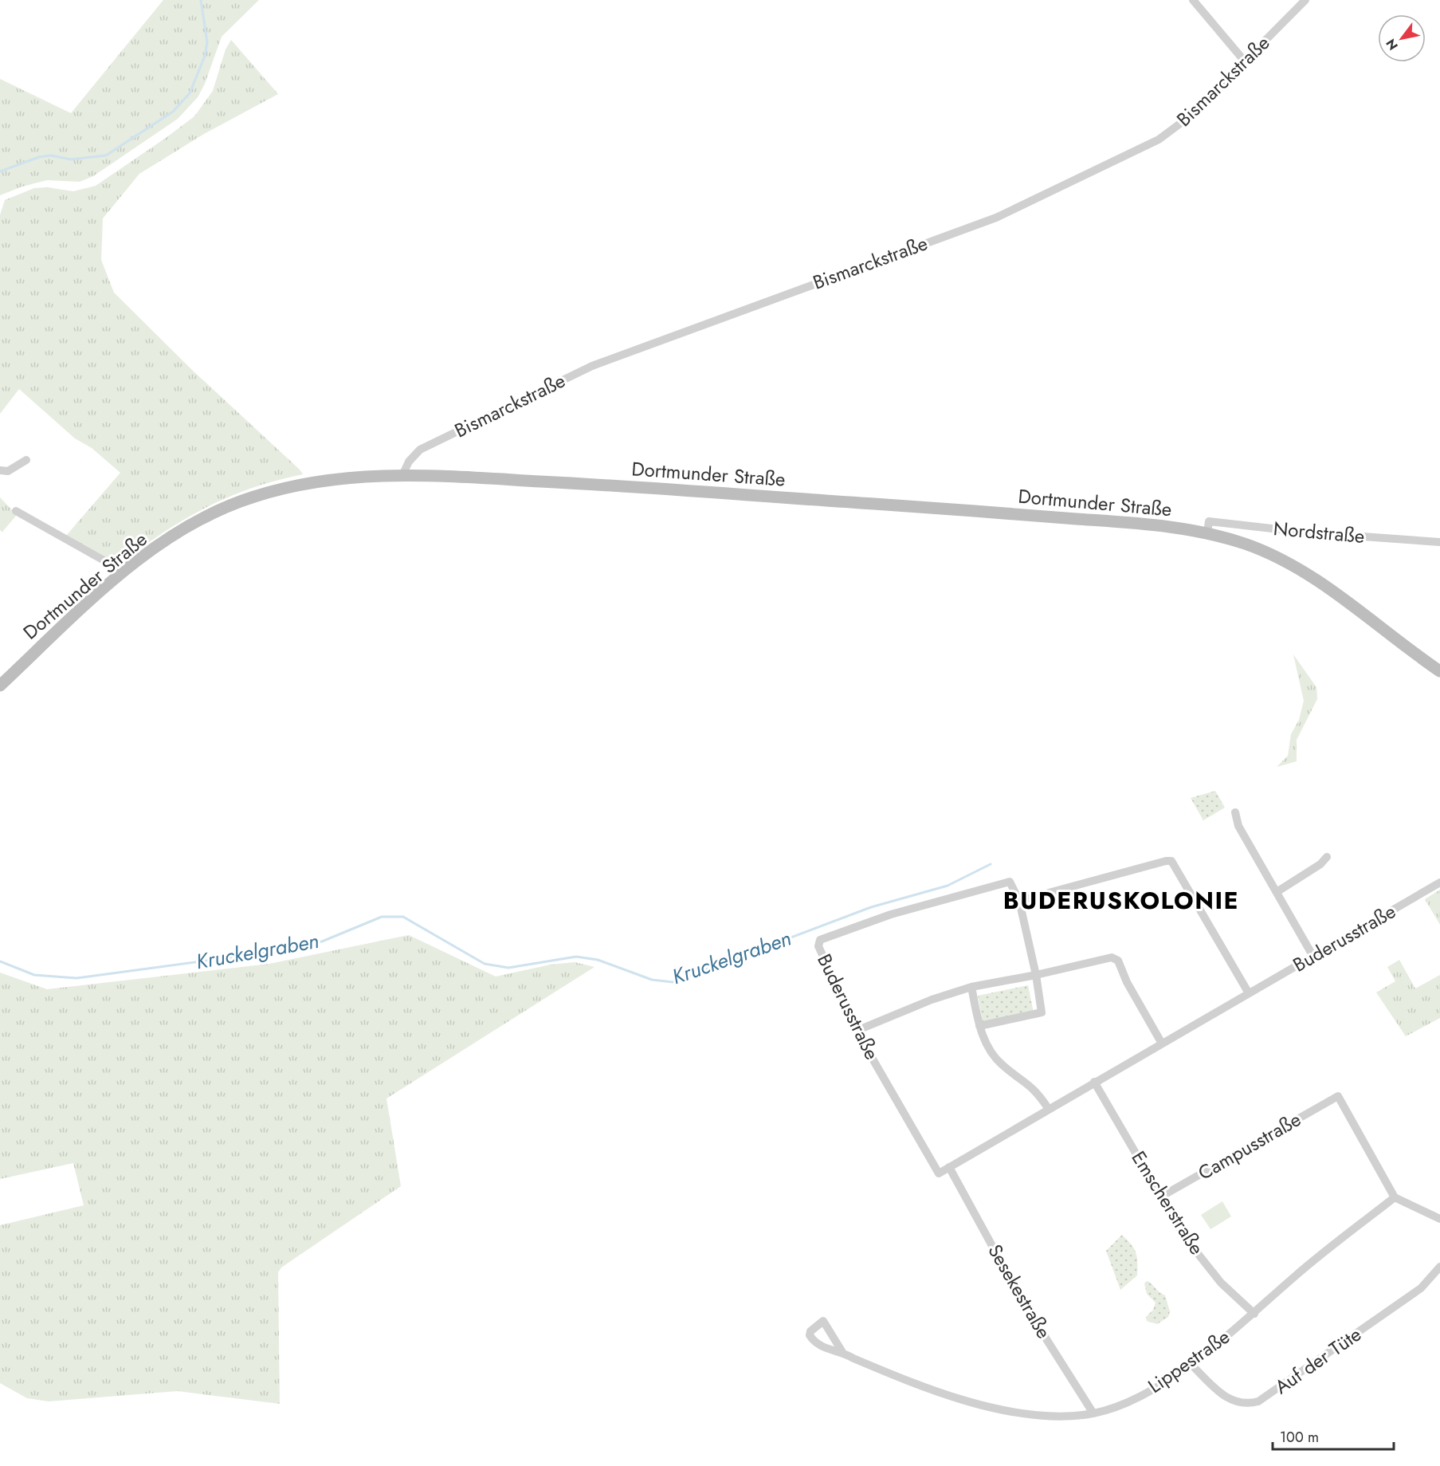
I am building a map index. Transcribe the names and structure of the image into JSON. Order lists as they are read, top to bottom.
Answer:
{
  "streets": {
    "main road": ["Dortmunder Straße"],
    "street": [
      "Bismarckstraße",
      "Nordstraße",
      "Buderusstraße",
      "Campusstraße",
      "Emscherstraße",
      "Sesekestraße",
      "Auf der Tüte",
      "Lippestraße"
    ]
  },
  "crossings": [
    ["Bismarckstraße", "Dortmunder Straße"],
    ["Dortmunder Straße", "Nordstraße"],
    ["Buderusstraße", "Emscherstraße"],
    ["Buderusstraße", "Sesekestraße"],
    ["Campusstraße", "Emscherstraße"],
    ["Campusstraße", "Lippestraße"],
    ["Emscherstraße", "Lippestraße"],
    ["Sesekestraße", "Lippestraße"],
    ["Auf der Tüte", "Lippestraße"]
  ],
  "districts": ["BUDERUSKOLONIE"],
  "water": ["Kruckelgraben"],
  "scale_bar": "100 m",
  "north": "bottom left"
}
